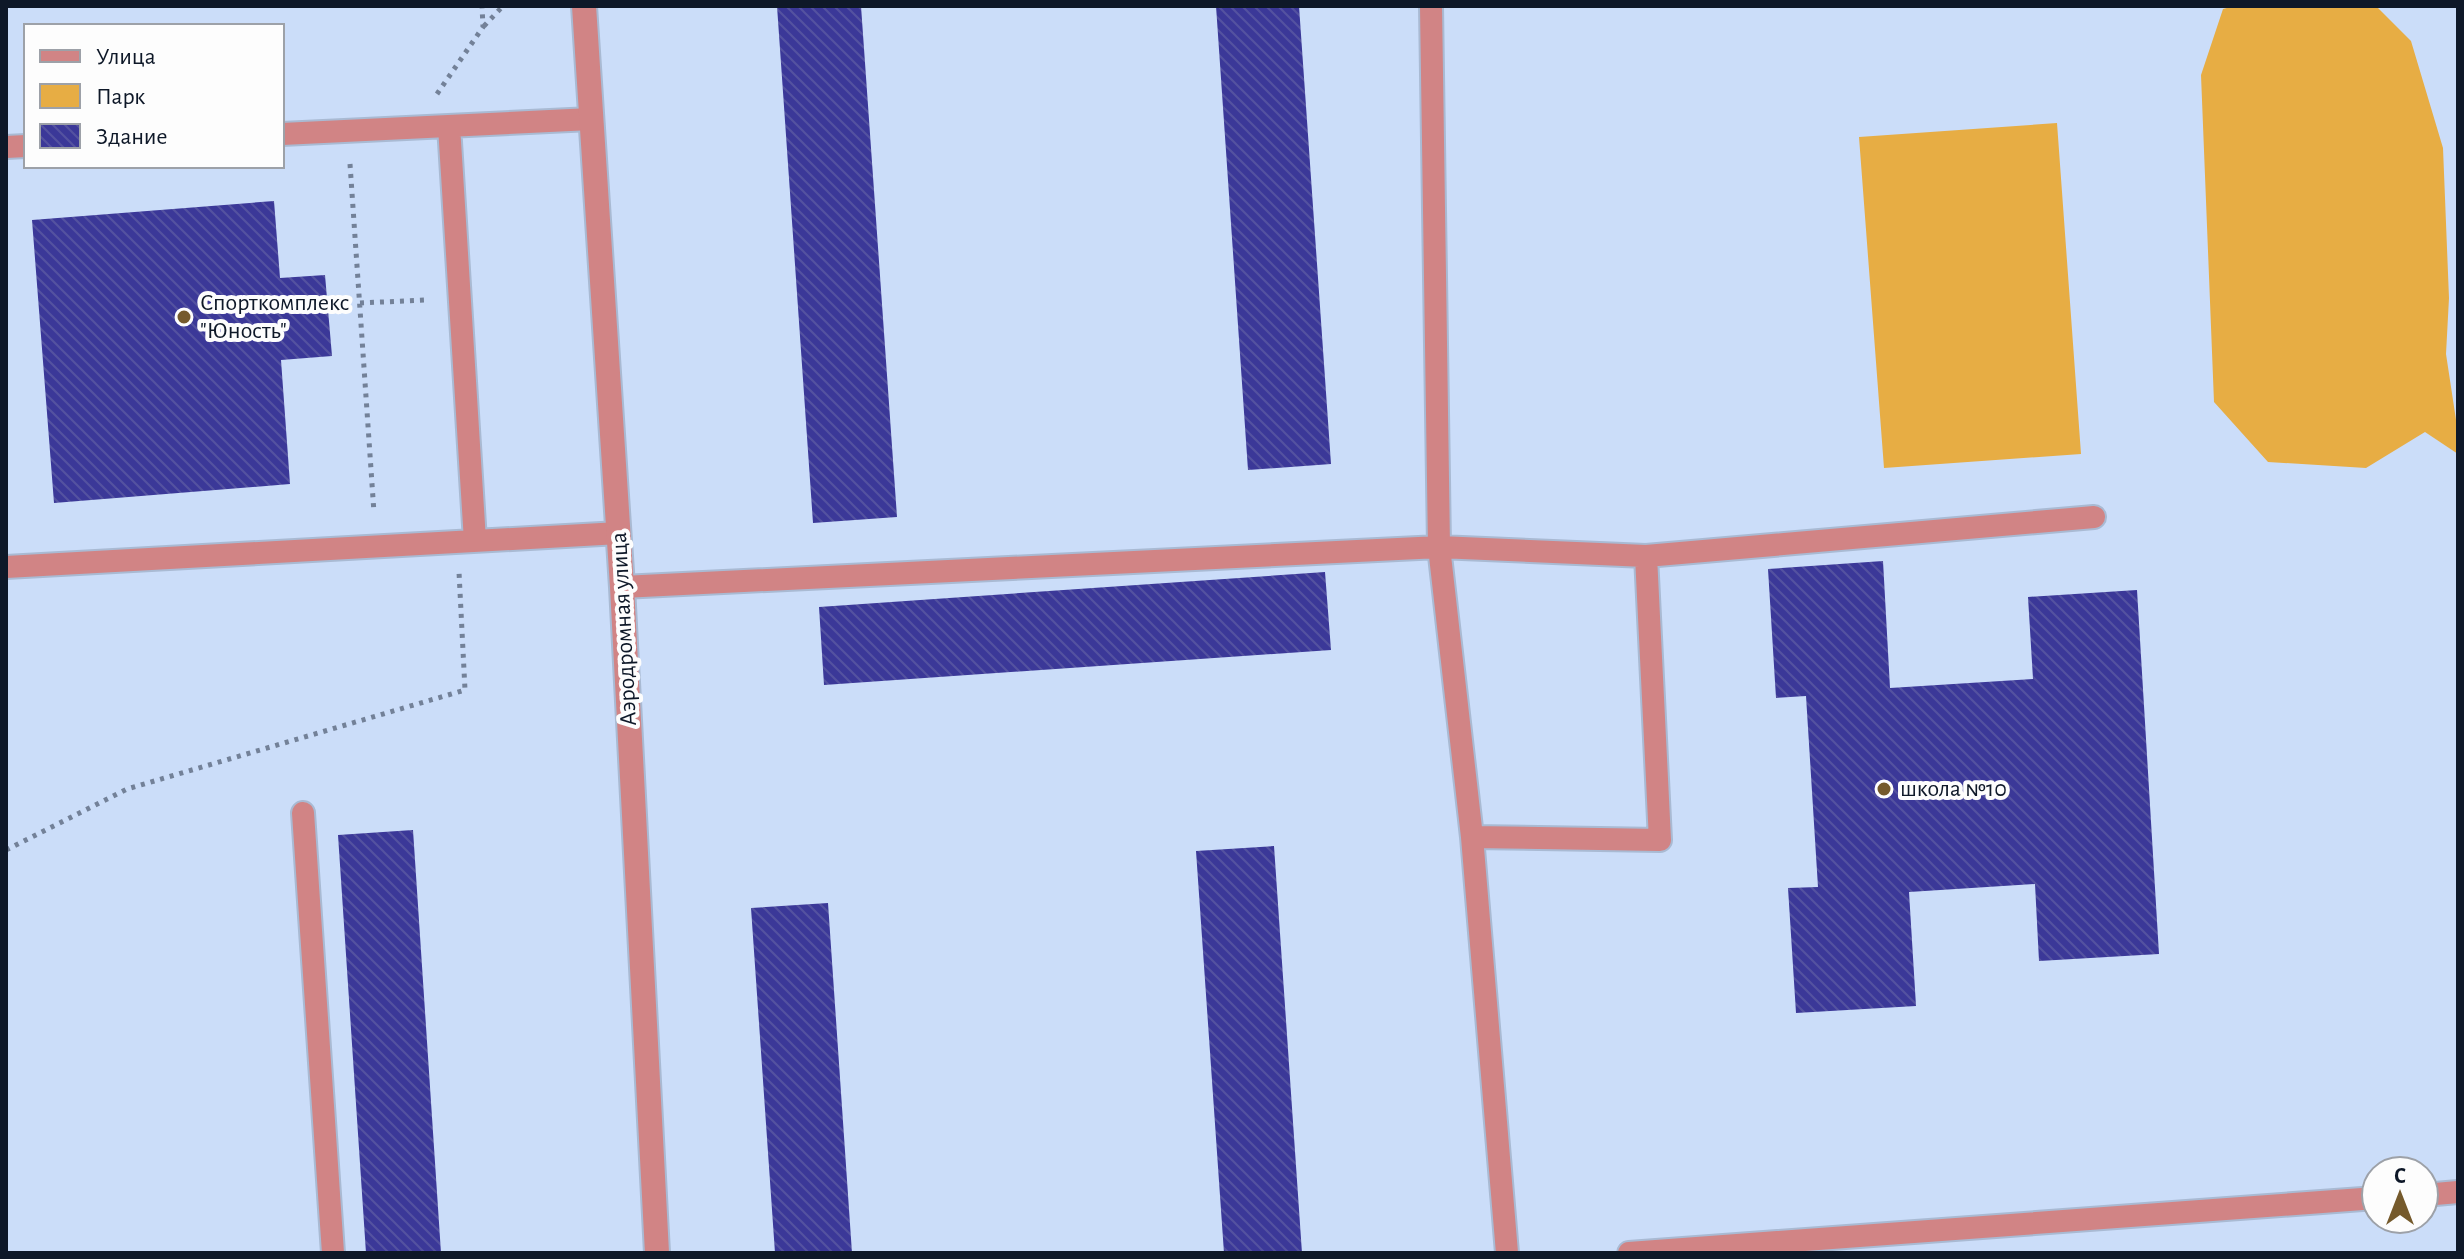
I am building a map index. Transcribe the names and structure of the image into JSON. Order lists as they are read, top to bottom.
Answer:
{
  "streets": {
    "street": ["Аэродромная улица"]
  },
  "places": ["Спорткомплекс \"Юность\"", "школа №10"],
  "legend": ["Улица", "Парк", "Здание"],
  "north": "top"
}
